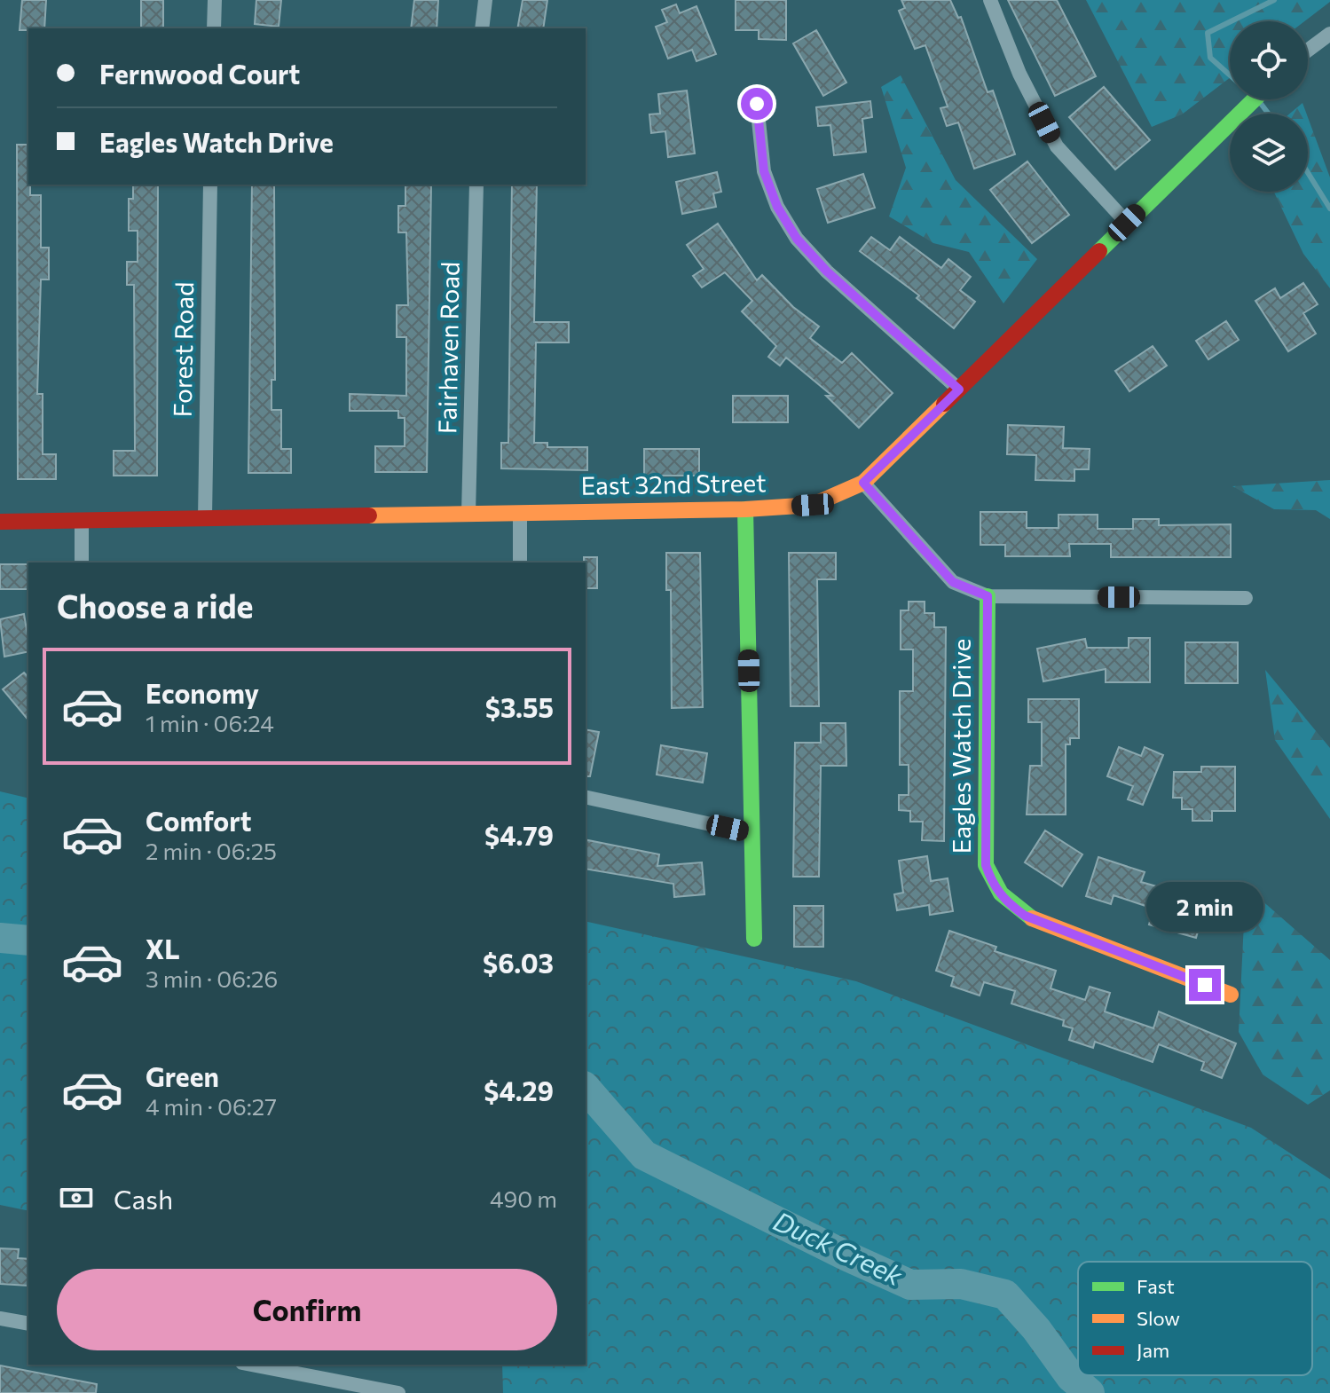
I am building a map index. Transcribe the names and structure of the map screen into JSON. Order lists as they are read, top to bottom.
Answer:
{
  "streets": {
    "street": [
      "Fairhaven Road",
      "Forest Road",
      "East 32nd Street",
      "Eagles Watch Drive"
    ]
  },
  "crossings": [
    ["Fairhaven Road", "East 32nd Street"],
    ["Forest Road", "East 32nd Street"]
  ],
  "water": ["Duck Creek"],
  "legend": ["Fast", "Slow", "Jam"],
  "page": {
    "banner": ["Fernwood Court", "Eagles Watch Drive"],
    "heading": "Choose a ride",
    "list": [
      {
        "name": "Economy",
        "note": "1 min · 06:24",
        "value": "$3.55"
      },
      {
        "name": "Comfort",
        "note": "2 min · 06:25",
        "value": "$4.79"
      },
      {
        "name": "XL",
        "note": "3 min · 06:26",
        "value": "$6.03"
      },
      {
        "name": "Green",
        "note": "4 min · 06:27",
        "value": "$4.29"
      }
    ],
    "bubble": "2 min",
    "pay": ["Cash", "490 m"],
    "buttons": "Confirm"
  }
}
